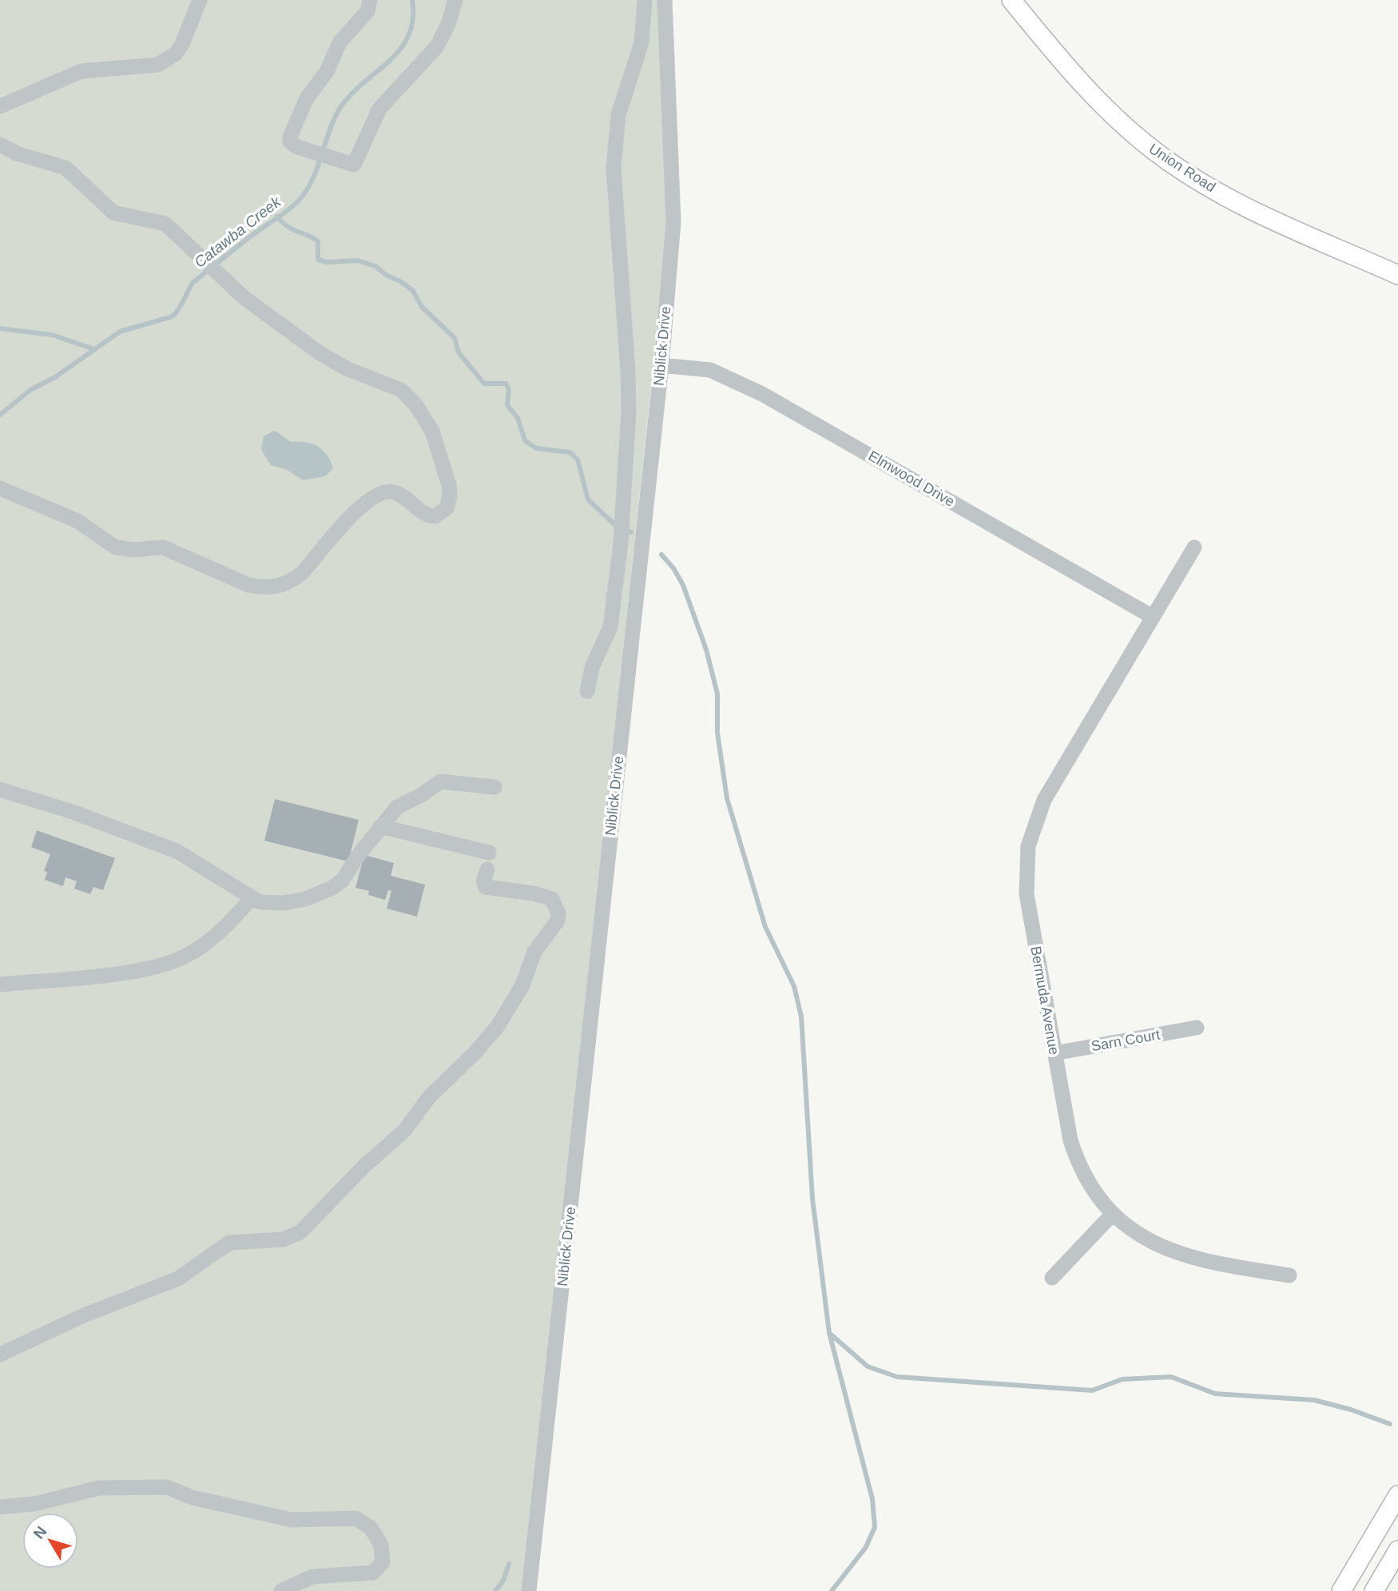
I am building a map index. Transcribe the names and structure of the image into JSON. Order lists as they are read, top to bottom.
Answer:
{
  "streets": {
    "main road": ["Union Road"],
    "street": [
      "Niblick Drive",
      "Elmwood Drive",
      "Bermuda Avenue",
      "Sarn Court"
    ]
  },
  "crossings": [
    ["Niblick Drive", "Elmwood Drive"],
    ["Elmwood Drive", "Bermuda Avenue"],
    ["Bermuda Avenue", "Sarn Court"]
  ],
  "water": ["Catawba Creek"],
  "north": "top left"
}
